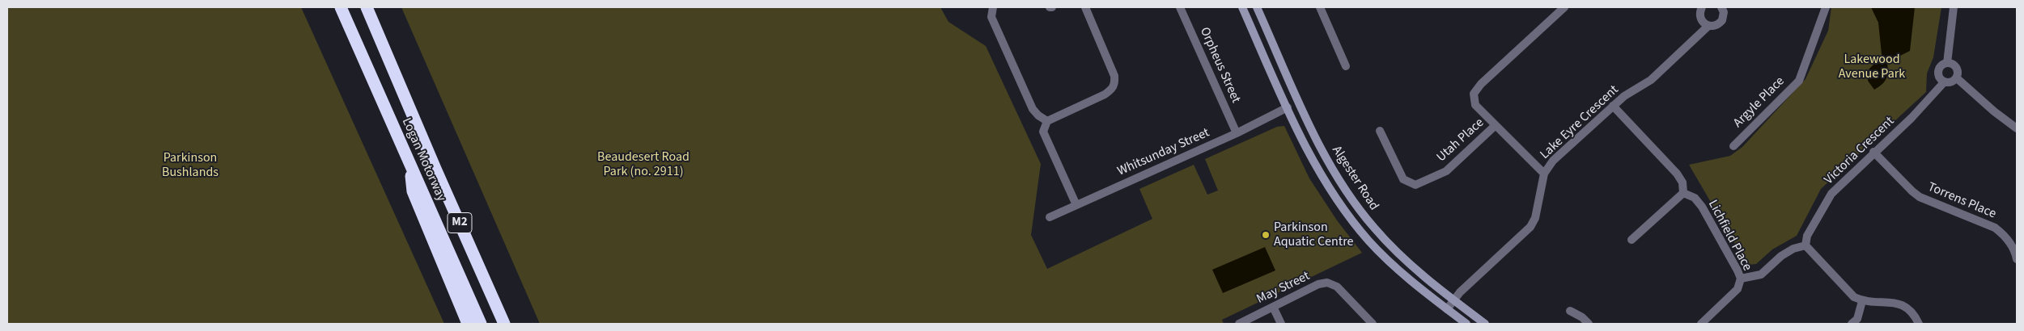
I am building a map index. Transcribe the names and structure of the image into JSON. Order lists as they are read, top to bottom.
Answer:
{
  "streets": {
    "highway": ["Logan Motorway", "M2"],
    "main road": ["Algester Road"],
    "street": [
      "Orpheus Street",
      "Argyle Place",
      "Lake Eyre Crescent",
      "Utah Place",
      "Victoria Crescent",
      "Whitsunday Street",
      "Torrens Place",
      "Lichfield Place",
      "May Street"
    ]
  },
  "crossings": [
    ["Orpheus Street", "Whitsunday Street"],
    ["Lake Eyre Crescent", "Algester Road"],
    ["Victoria Crescent", "Torrens Place"],
    ["Whitsunday Street", "Algester Road"]
  ],
  "parks": ["Lakewood Avenue Park", "Beaudesert Road Park (no. 2911)", "Parkinson Bushlands"],
  "places": ["Parkinson Aquatic Centre"]
}
